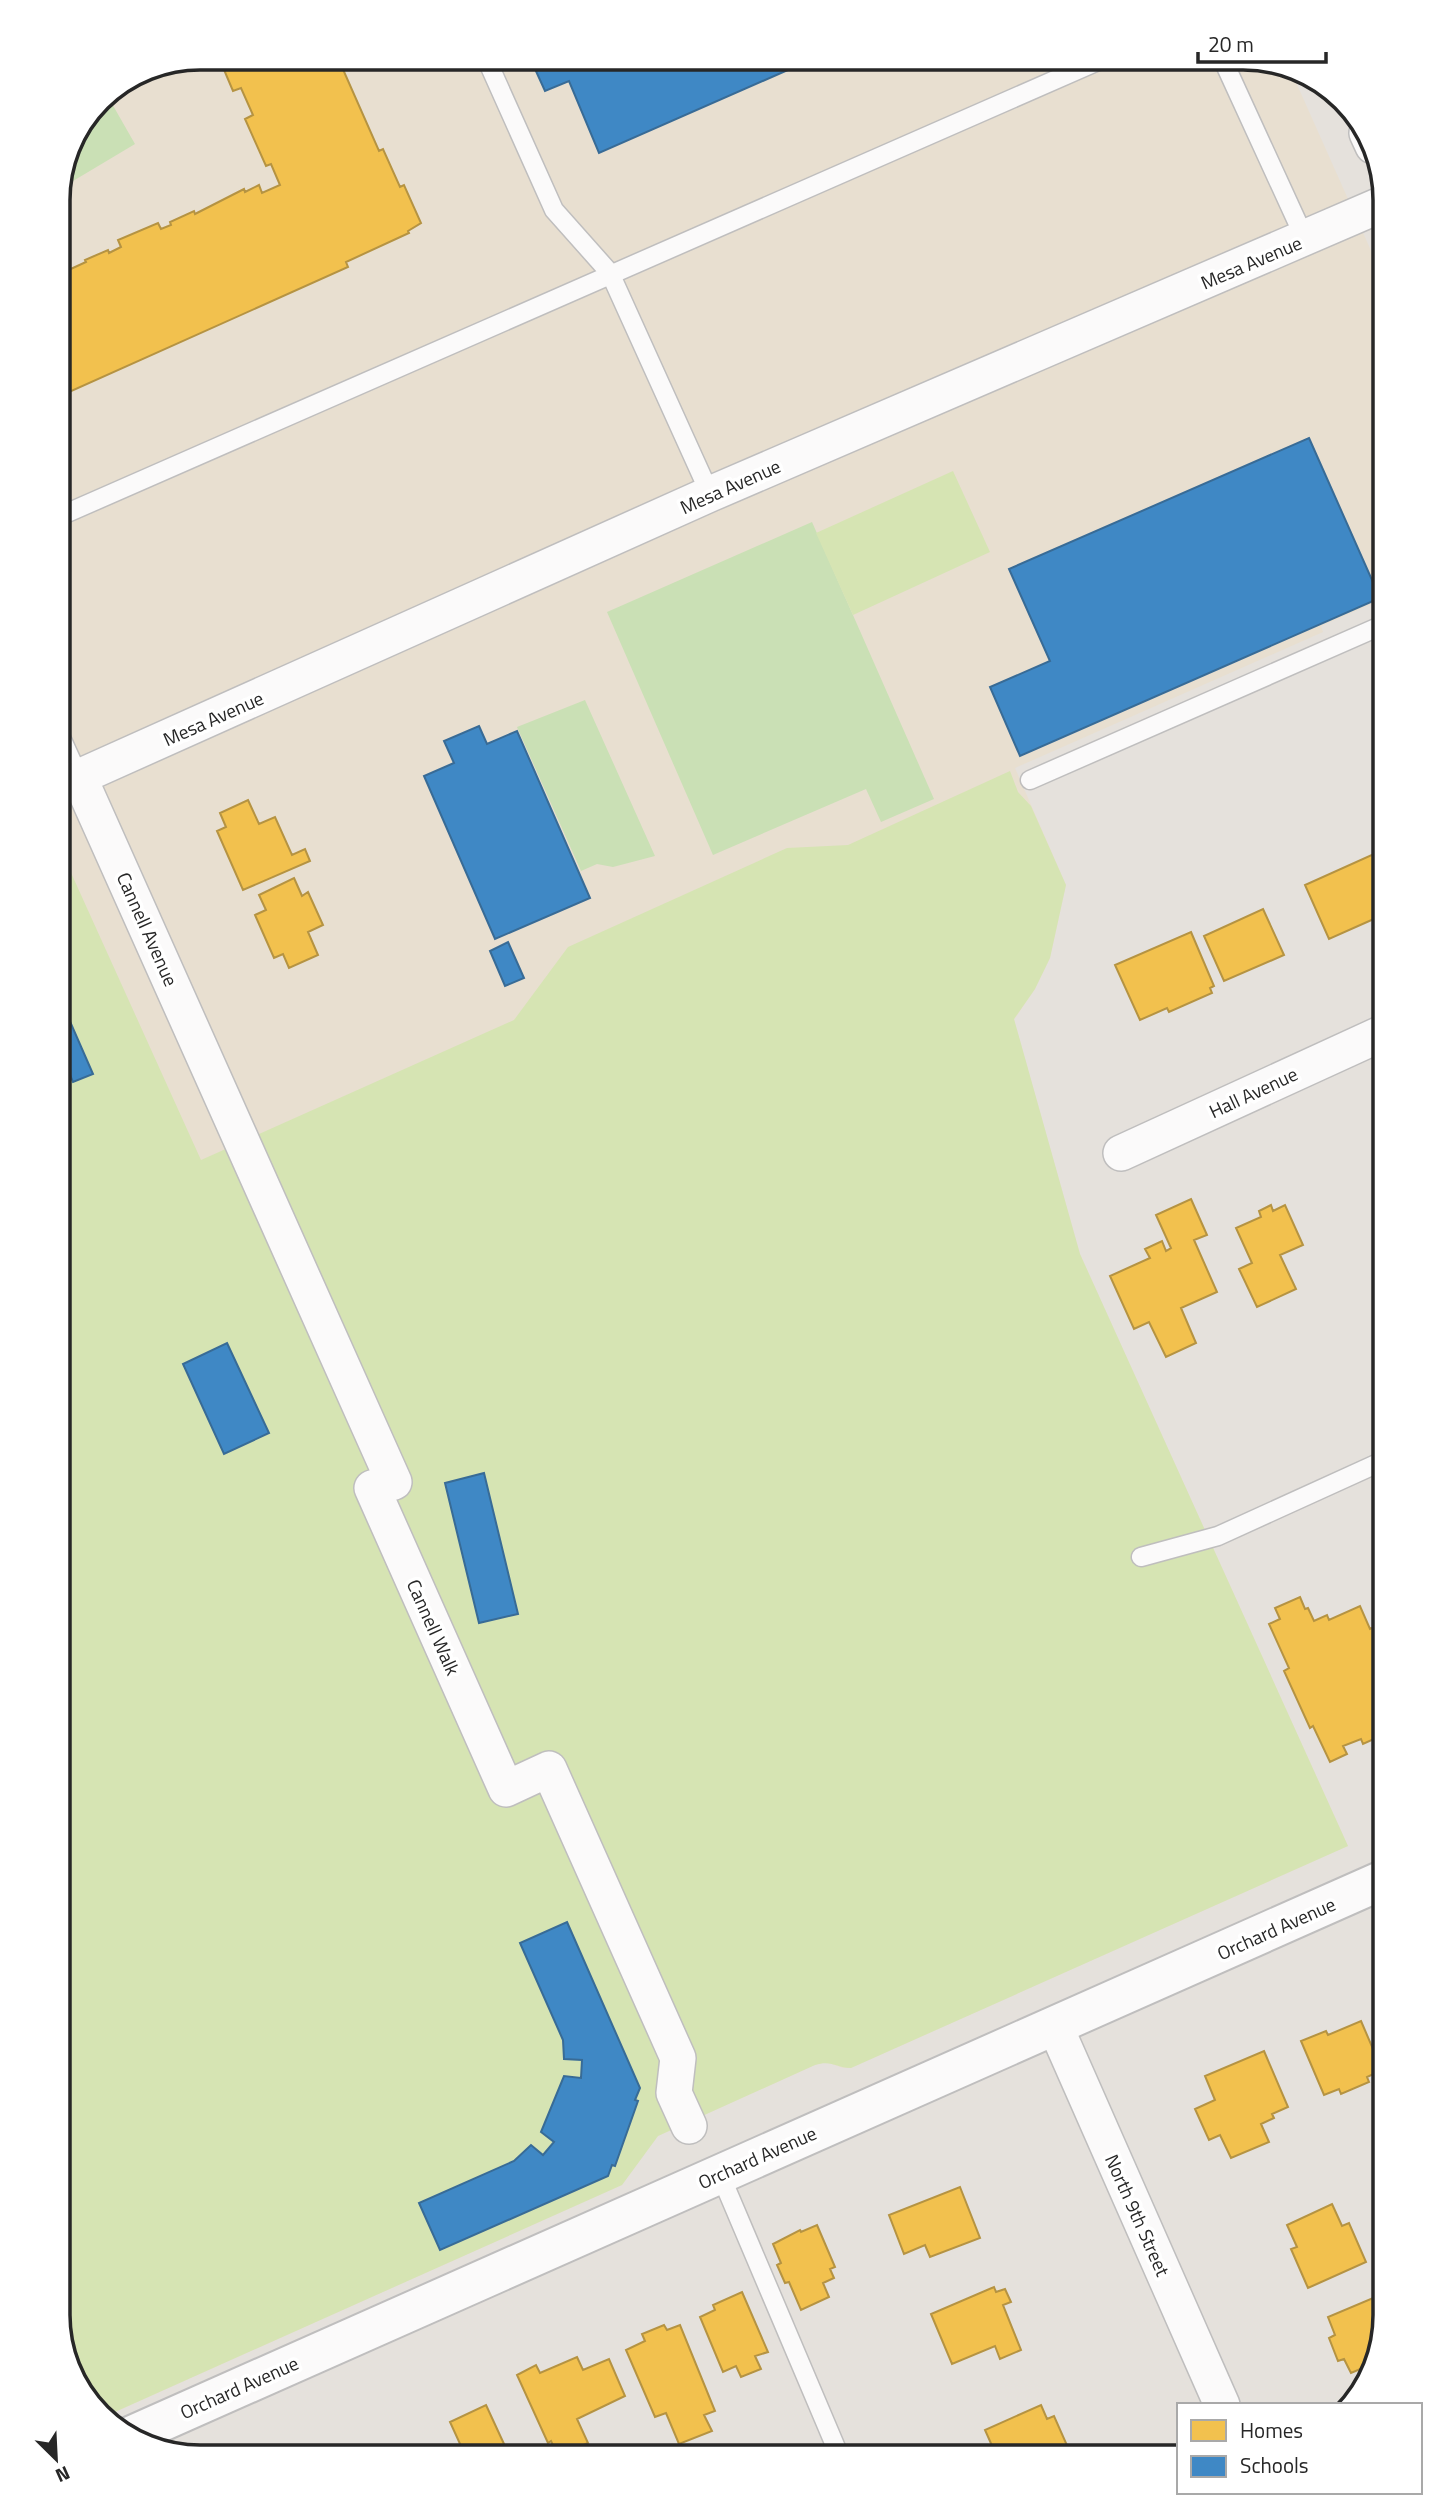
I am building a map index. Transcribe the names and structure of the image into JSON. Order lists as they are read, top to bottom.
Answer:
{
  "streets": {
    "street": [
      "Mesa Avenue",
      "Cannell Avenue",
      "Hall Avenue",
      "Cannell Walk",
      "Orchard Avenue",
      "North 9th Street"
    ]
  },
  "crossings": [
    ["Mesa Avenue", "Cannell Avenue"],
    ["Cannell Avenue", "Cannell Walk"],
    ["Orchard Avenue", "North 9th Street"]
  ],
  "legend": ["Homes", "Schools"],
  "scale_bar": "20 m",
  "north": "bottom right"
}
